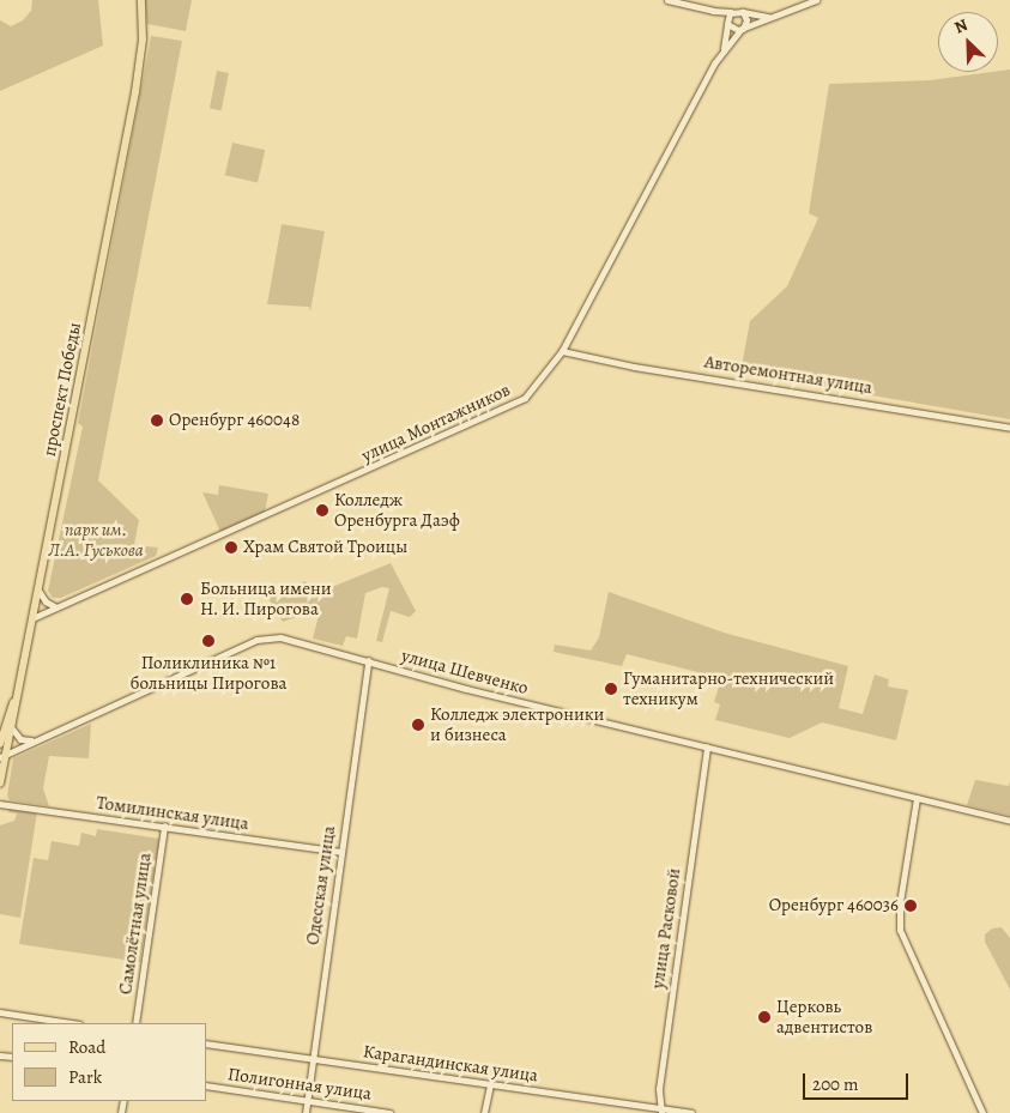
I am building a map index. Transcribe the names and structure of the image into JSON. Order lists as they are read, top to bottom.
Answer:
{
  "streets": {
    "main road": [
      "Авторемонтная улица",
      "проспект Победы",
      "улица Монтажников",
      "улица Шевченко",
      "Карагандинская улица",
      "Полигонная улица"
    ],
    "street": [
      "Томилинская улица",
      "Одесская улица",
      "Самолётная улица",
      "улица Расковой"
    ]
  },
  "crossings": [
    ["Авторемонтная улица", "улица Монтажников"],
    ["проспект Победы", "улица Монтажников"],
    ["проспект Победы", "улица Шевченко"],
    ["улица Шевченко", "Одесская улица"],
    ["улица Шевченко", "улица Расковой"],
    ["Томилинская улица", "Одесская улица"],
    ["Томилинская улица", "Самолётная улица"],
    ["Одесская улица", "Карагандинская улица"],
    ["Одесская улица", "Полигонная улица"],
    ["улица Расковой", "Карагандинская улица"]
  ],
  "parks": ["парк им. Л.А. Гуськова"],
  "places": [
    "Оренбург 460048",
    "Колледж Оренбурга Даэф",
    "Храм Святой Троицы",
    "Больница имени Н. И. Пирогова",
    "Поликлиника №1 больницы Пирогова",
    "Гуманитарно-технический техникум",
    "Колледж электроники и бизнеса",
    "Оренбург 460036",
    "Церковь адвентистов"
  ],
  "legend": ["Road", "Park"],
  "scale_bar": "200 m",
  "north": "top left"
}
